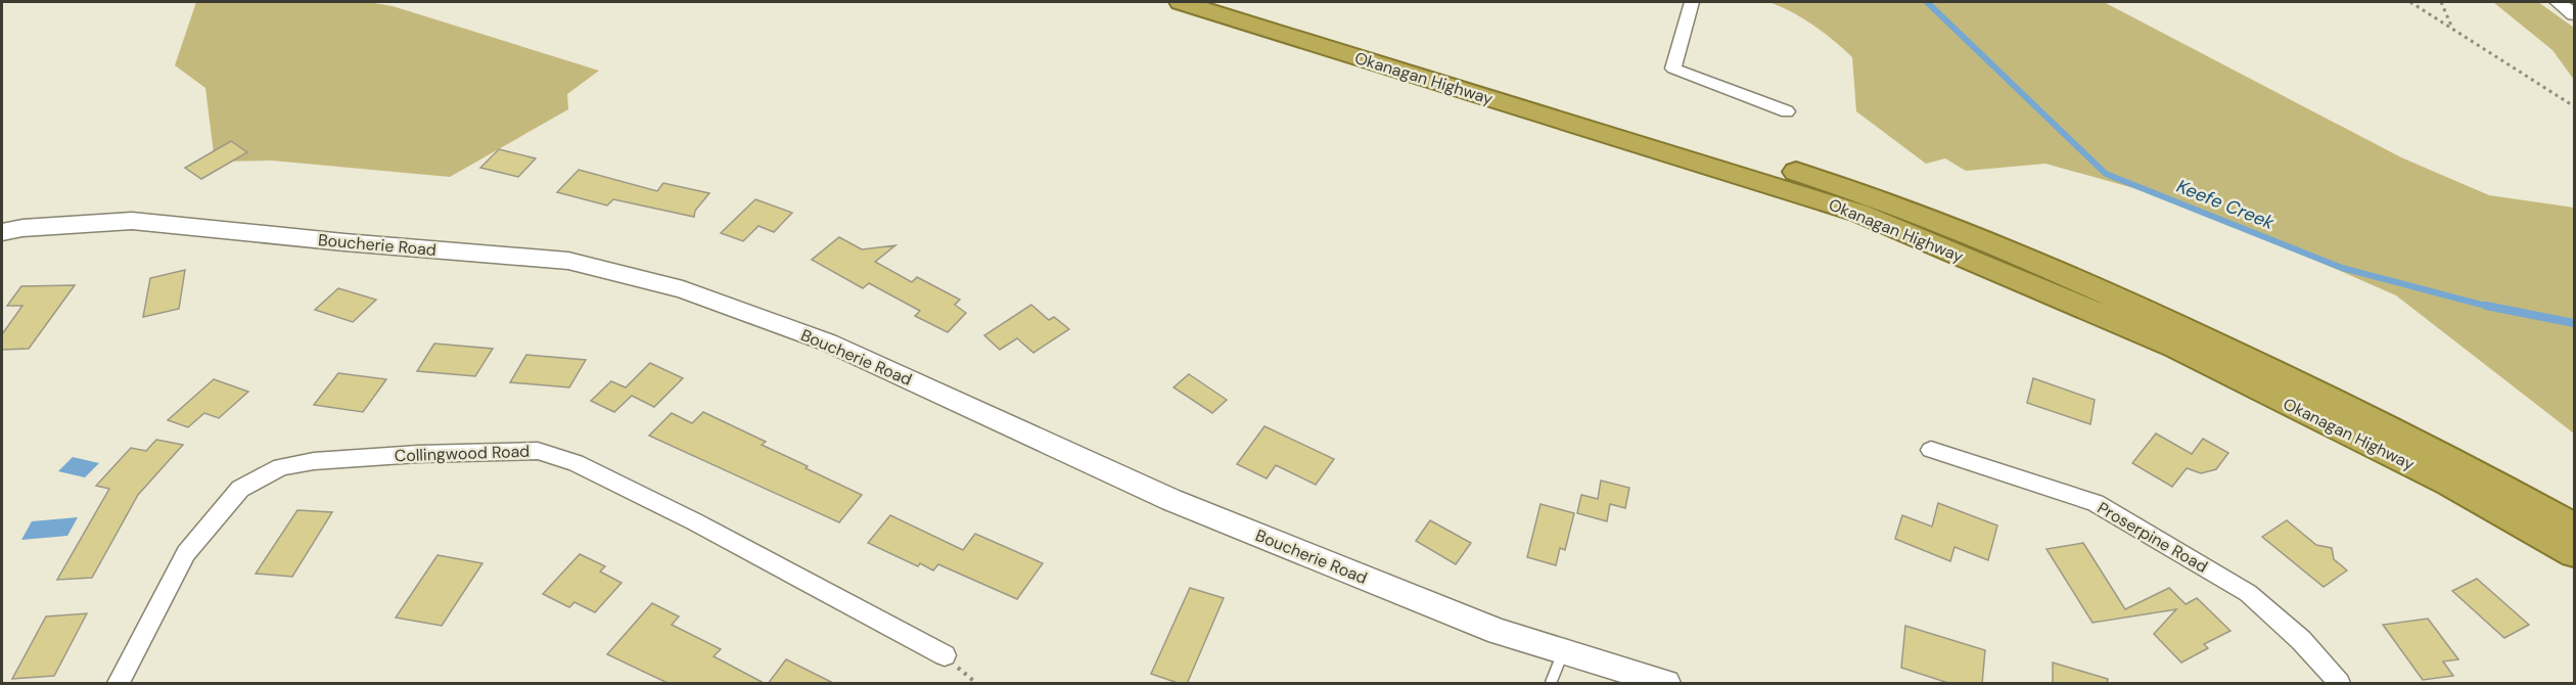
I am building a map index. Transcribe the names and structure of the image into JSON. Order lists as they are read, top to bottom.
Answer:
{
  "streets": {
    "highway": ["Okanagan Highway"],
    "main road": ["Boucherie Road"],
    "street": ["Collingwood Road", "Proserpine Road"]
  },
  "water": ["Keefe Creek"]
}
